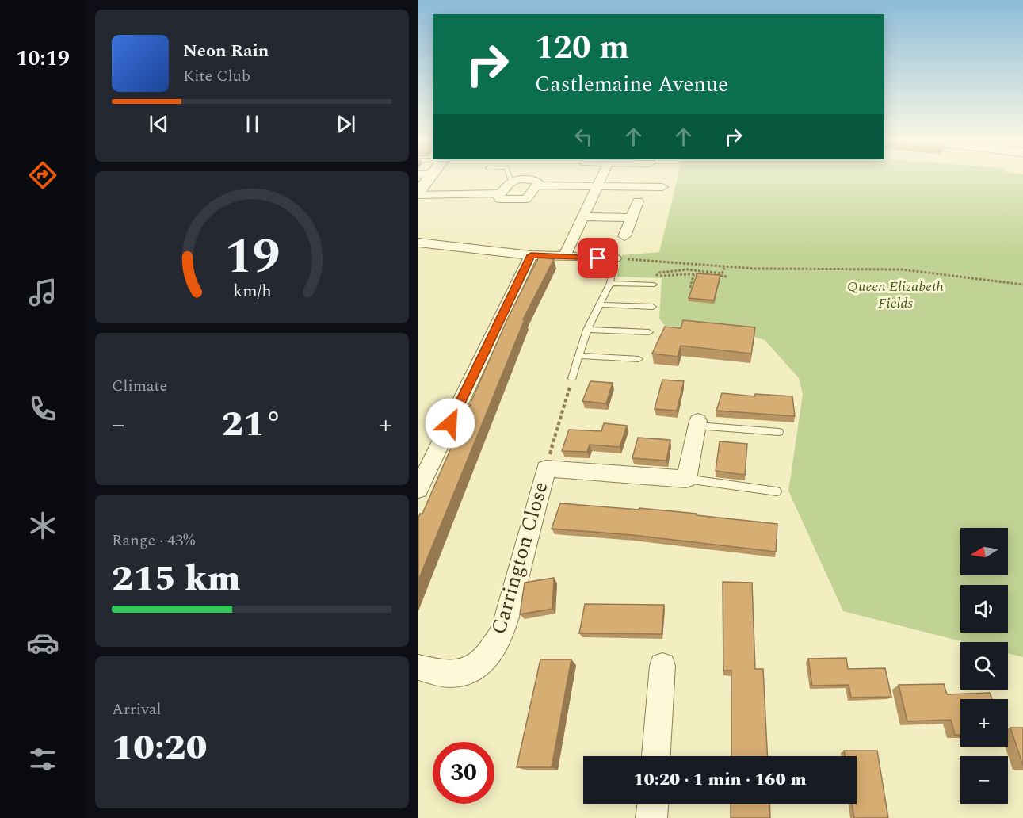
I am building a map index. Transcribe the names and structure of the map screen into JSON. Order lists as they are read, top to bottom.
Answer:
{
  "streets": {
    "street": ["Carrington Close"]
  },
  "parks": ["Queen Elizabeth Fields"],
  "north": "left",
  "page": {
    "tabs": "10:19",
    "turn": ["120 m", "Castlemaine Avenue"],
    "song": ["Neon Rain", "Kite Club"],
    "tile": [
      "Climate",
      ["Range · 43%", "215 km"],
      ["Arrival", "10:20"]
    ],
    "heat": ["−", "21°", "+"],
    "map_buttons": ["+", "−"],
    "limit": "30",
    "trip": "10:20 · 1 min · 160 m",
    "gauge": ["19", "km/h"]
  }
}
